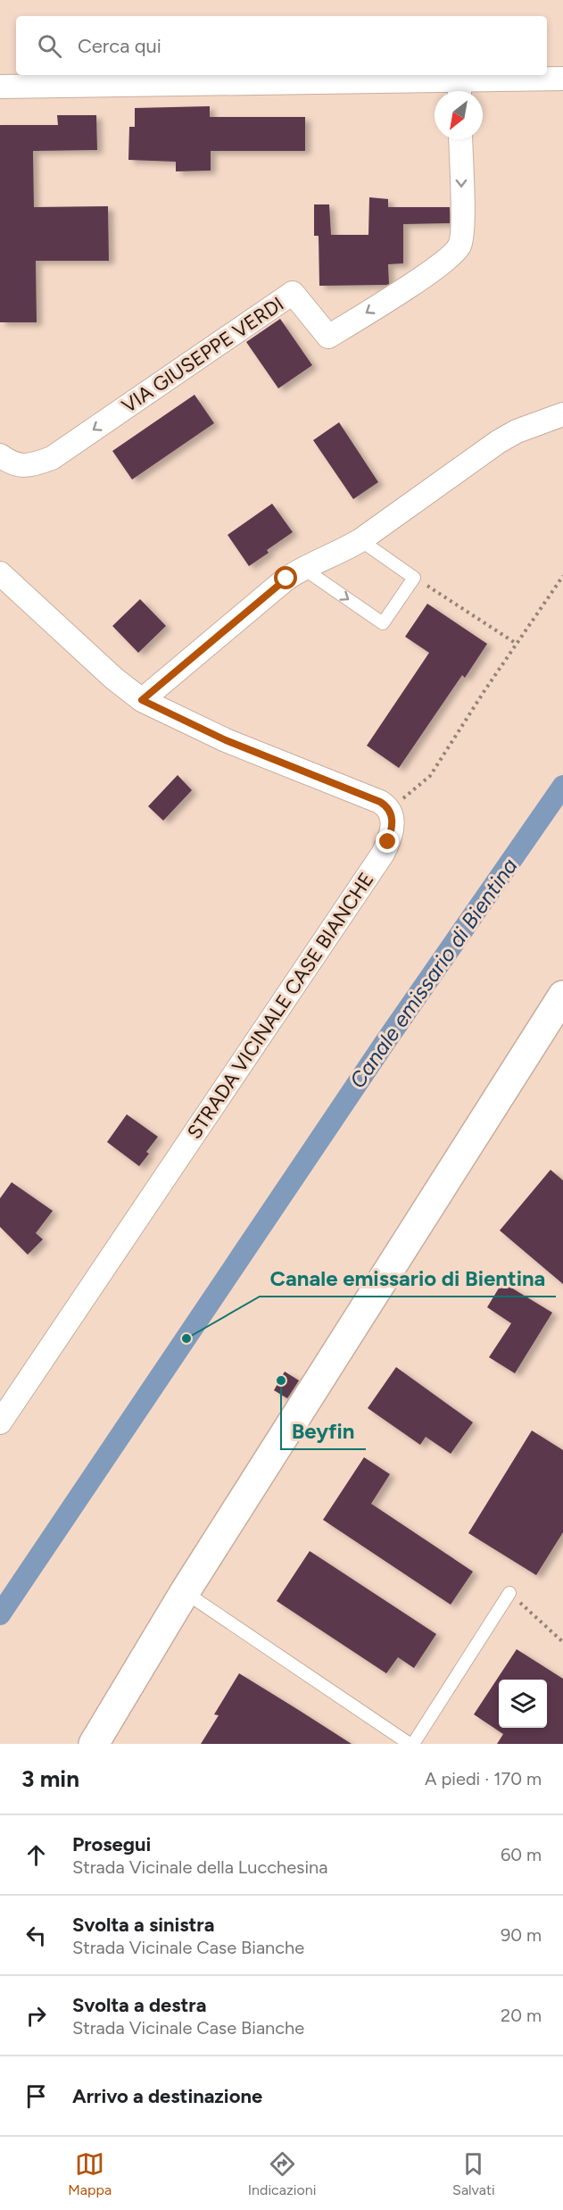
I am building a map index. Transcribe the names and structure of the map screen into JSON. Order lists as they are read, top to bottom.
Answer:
{
  "streets": {
    "street": ["VIA GIUSEPPE VERDI", "STRADA VICINALE CASE BIANCHE"]
  },
  "water": ["Canale emissario di Bientina"],
  "places": ["Canale emissario di Bientina", "Beyfin"],
  "north": "bottom left",
  "page": {
    "search": "Cerca qui",
    "heading": ["3 min", "A piedi · 170 m"],
    "list": [
      ["Prosegui", "Strada Vicinale della Lucchesina", "60 m"],
      ["Svolta a sinistra", "Strada Vicinale Case Bianche", "90 m"],
      ["Svolta a destra", "Strada Vicinale Case Bianche", "20 m"],
      "Arrivo a destinazione"
    ],
    "nav": ["Mappa", "Indicazioni", "Salvati"]
  }
}
